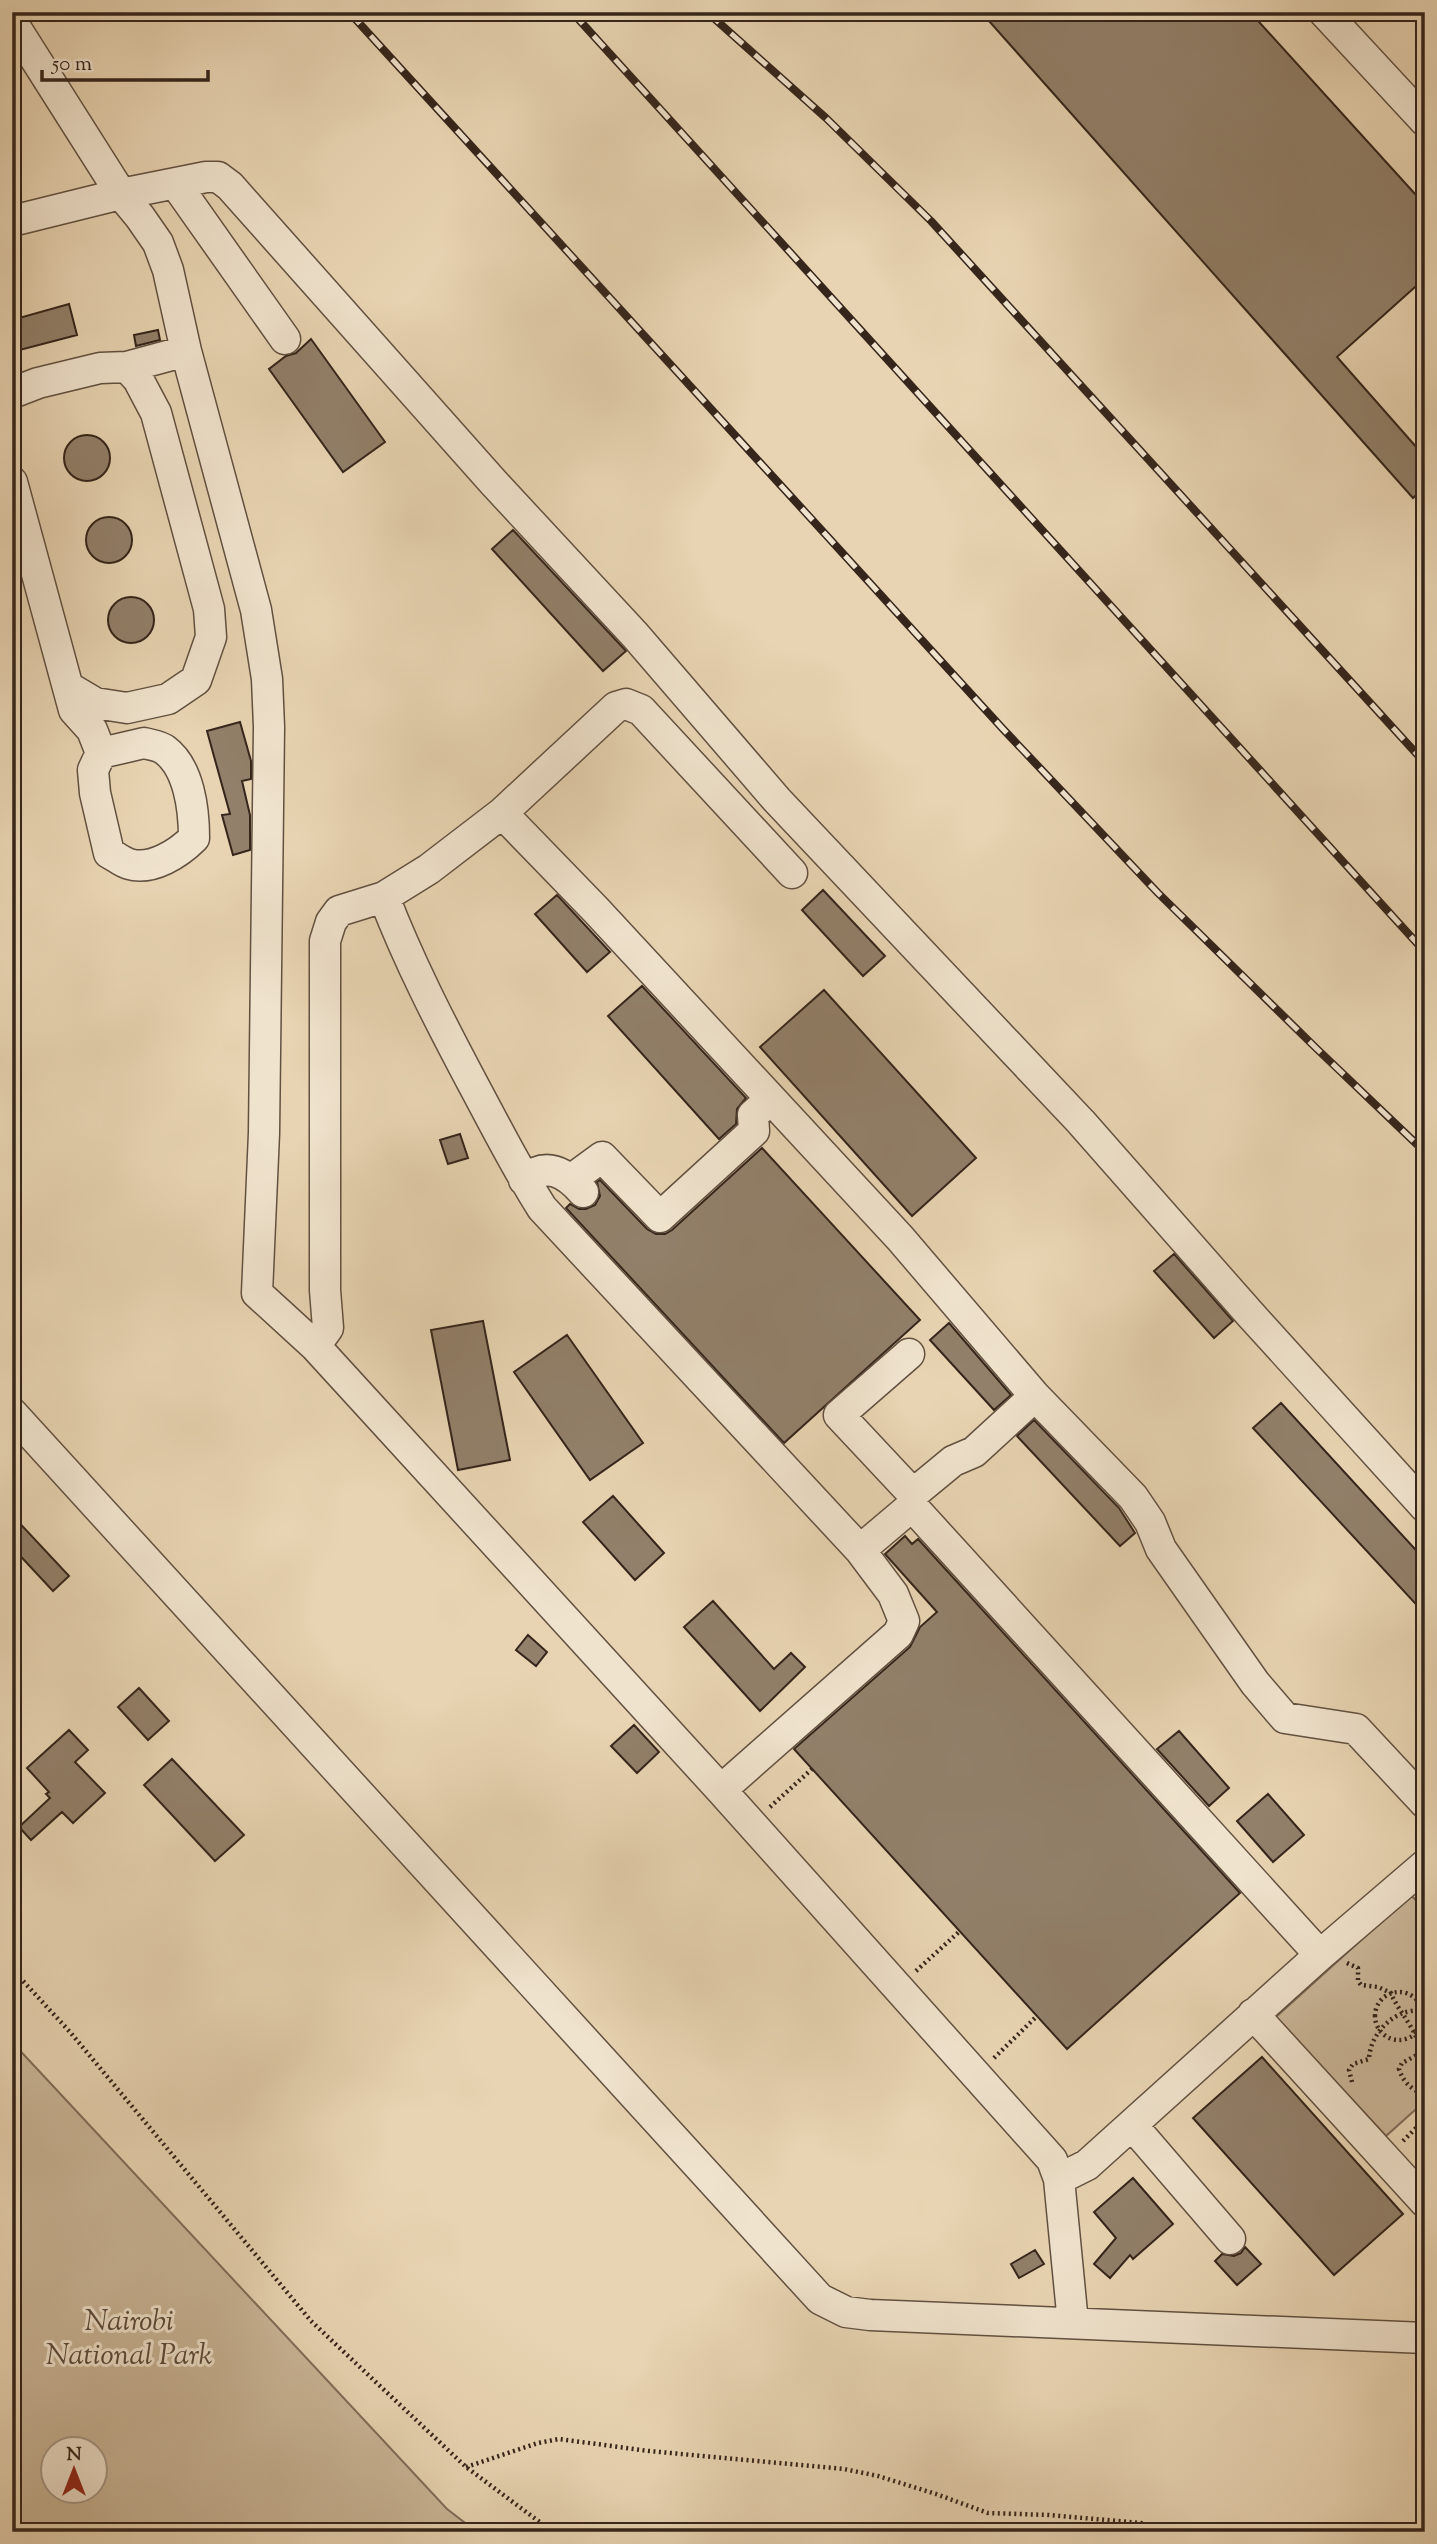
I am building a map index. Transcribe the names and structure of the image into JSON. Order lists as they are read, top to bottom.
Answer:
{
  "parks": ["Nairobi National Park"],
  "scale_bar": "50 m",
  "north": "top"
}
